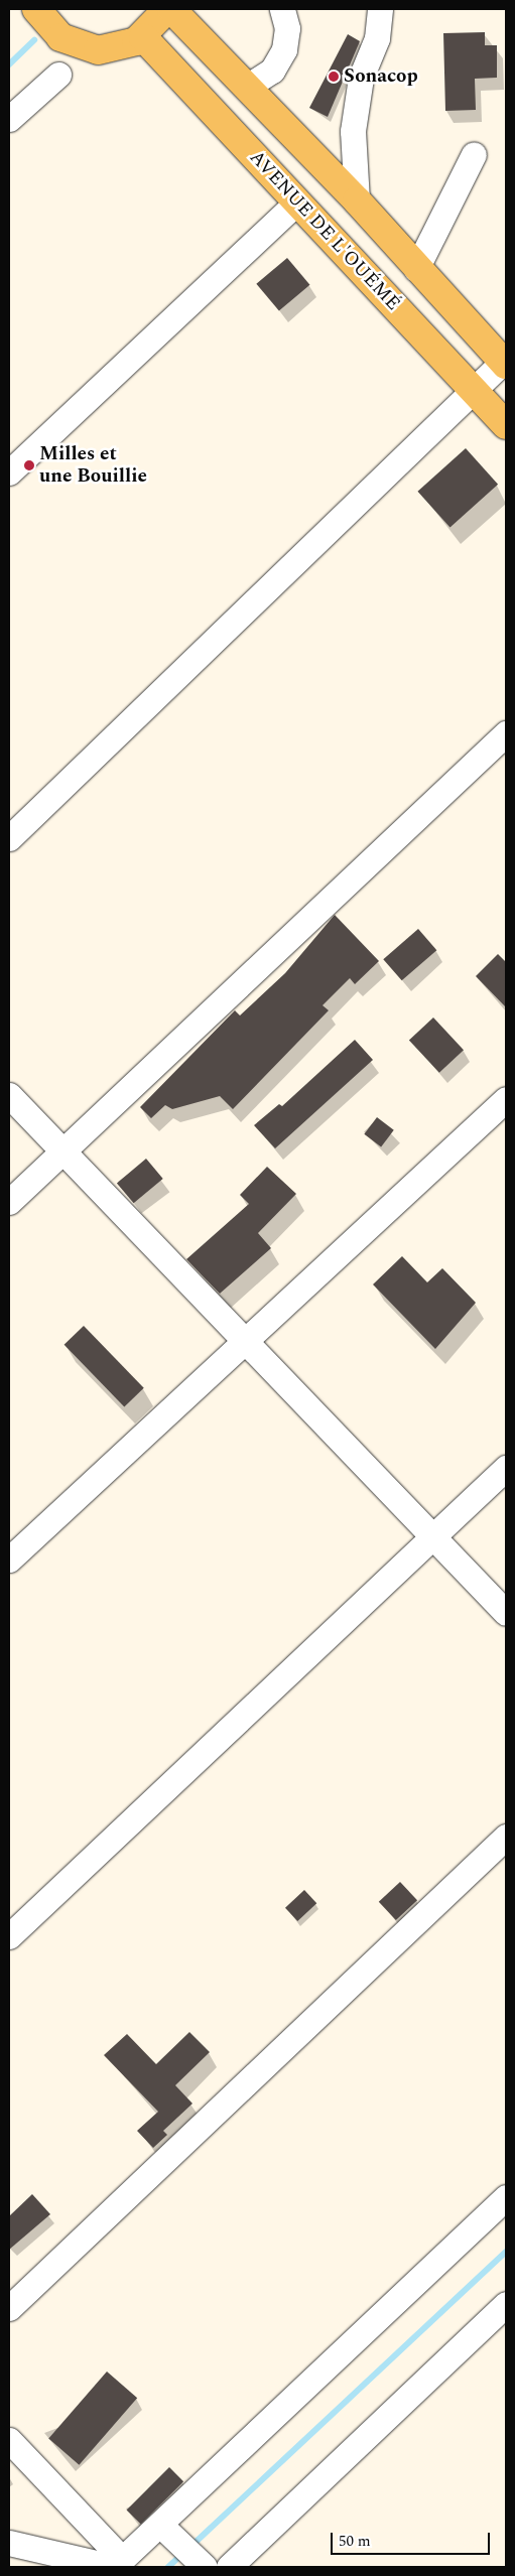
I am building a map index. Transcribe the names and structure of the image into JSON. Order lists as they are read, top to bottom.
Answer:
{
  "streets": {
    "main road": ["AVENUE DE L'OUÉMÉ"]
  },
  "places": ["Sonacop", "Milles et une Bouillie"],
  "scale_bar": "50 m"
}
